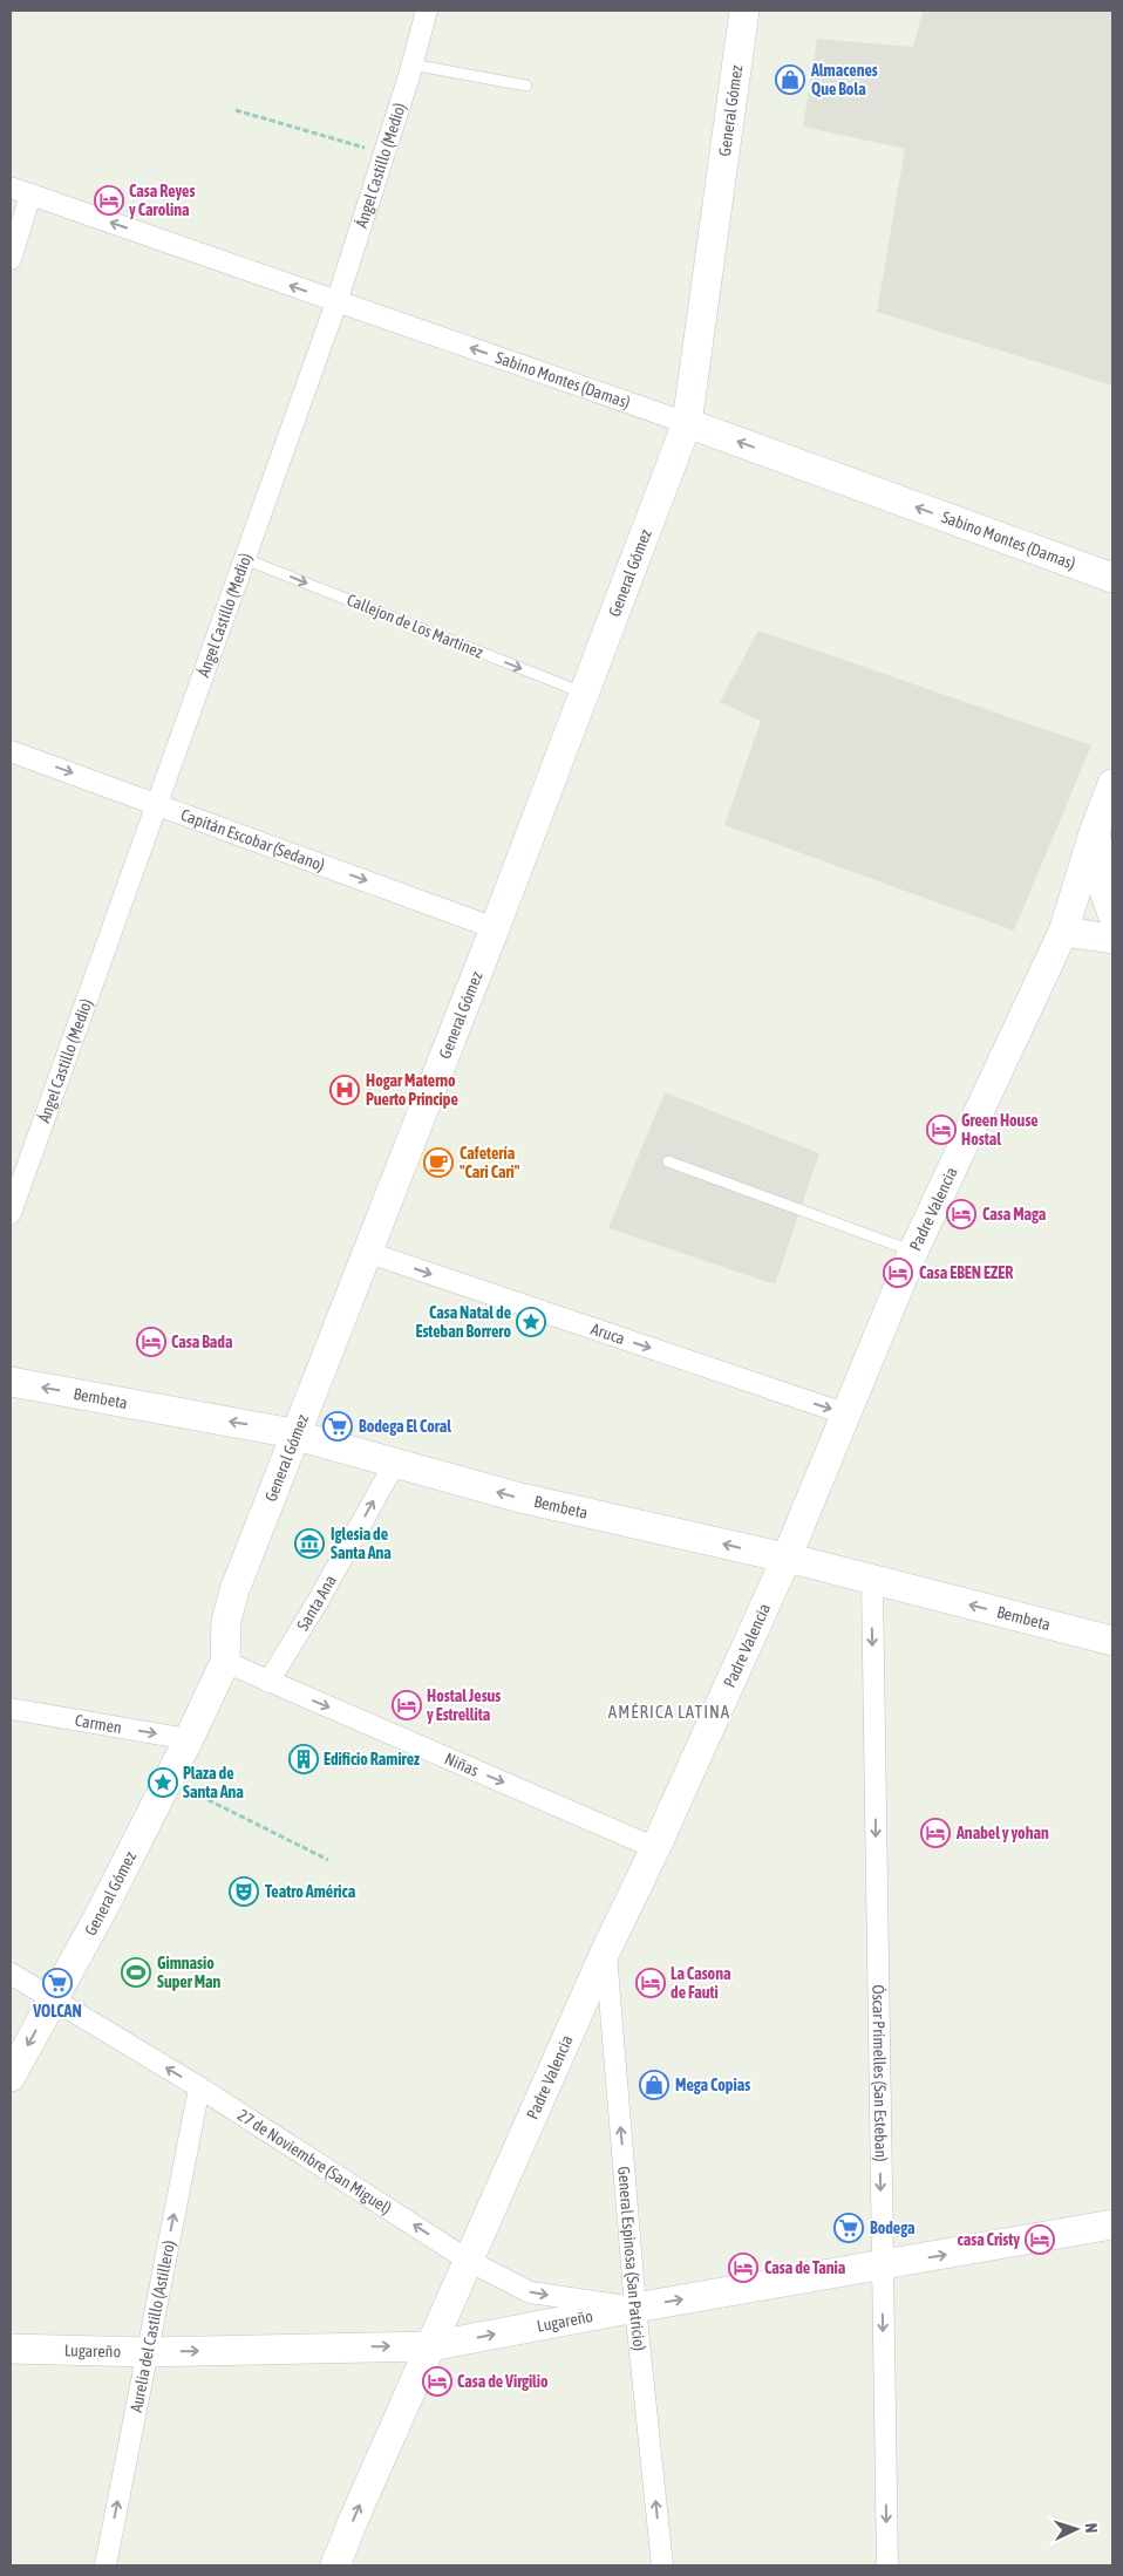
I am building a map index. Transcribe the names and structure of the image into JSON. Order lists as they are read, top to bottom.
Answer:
{
  "streets": {
    "main road": [
      "General Gómez",
      "Sabino Montes (Damas)",
      "Padre Valencia",
      "Bembeta",
      "Lugareño"
    ],
    "street": [
      "Ángel Castillo (Medio)",
      "Capitán Escobar (Sedano)",
      "Aruca",
      "Santa Ana",
      "Carmen",
      "Niñas",
      "Óscar Primelles (San Esteban)",
      "27 de Noviembre (San Miguel)",
      "General Espinosa (San Patricio)",
      "Aurelia del Castillo (Astillero)"
    ],
    "lane": ["Callejon de Los Martinez"]
  },
  "crossings": [
    ["General Gómez", "Sabino Montes (Damas)"],
    ["General Gómez", "Callejon de Los Martinez"],
    ["General Gómez", "Capitán Escobar (Sedano)"],
    ["General Gómez", "Aruca"],
    ["General Gómez", "Bembeta"],
    ["General Gómez", "Carmen"],
    ["General Gómez", "27 de Noviembre (San Miguel)"],
    ["Ángel Castillo (Medio)", "Sabino Montes (Damas)"],
    ["Ángel Castillo (Medio)", "Callejon de Los Martinez"],
    ["Ángel Castillo (Medio)", "Capitán Escobar (Sedano)"],
    ["Padre Valencia", "Aruca"],
    ["Padre Valencia", "Bembeta"],
    ["Padre Valencia", "Niñas"],
    ["Padre Valencia", "27 de Noviembre (San Miguel)"],
    ["Padre Valencia", "General Espinosa (San Patricio)"],
    ["Padre Valencia", "Lugareño"],
    ["Bembeta", "Santa Ana"],
    ["Bembeta", "Óscar Primelles (San Esteban)"],
    ["Santa Ana", "Niñas"],
    ["Óscar Primelles (San Esteban)", "Lugareño"],
    ["27 de Noviembre (San Miguel)", "General Espinosa (San Patricio)"],
    ["27 de Noviembre (San Miguel)", "Lugareño"],
    ["27 de Noviembre (San Miguel)", "Aurelia del Castillo (Astillero)"],
    ["General Espinosa (San Patricio)", "Lugareño"],
    ["Lugareño", "Aurelia del Castillo (Astillero)"]
  ],
  "one_way": [
    "Sabino Montes (Damas)",
    "Callejon de Los Martinez",
    "Capitán Escobar (Sedano)",
    "Aruca",
    "Bembeta",
    "Santa Ana",
    "Carmen",
    "Niñas",
    "Óscar Primelles (San Esteban)",
    "General Espinosa (San Patricio)",
    "Lugareño",
    "Aurelia del Castillo (Astillero)"
  ],
  "districts": ["AMÉRICA LATINA"],
  "places": {
    "shop": ["Almacenes Que Bola", "Mega Copias"],
    "hotel": [
      "Casa Reyes y Carolina",
      "Green House Hostal",
      "Casa Maga",
      "Casa EBEN EZER",
      "Casa Bada",
      "Hostal Jesus y Estrellita",
      "Anabel y yohan",
      "La Casona de Fauti",
      "casa Cristy",
      "Casa de Tania",
      "Casa de Virgilio"
    ],
    "hospital": ["Hogar Materno Puerto Principe"],
    "cafe": ["Cafetería \"Cari Cari\""],
    "place": ["Casa Natal de Esteban Borrero", "Plaza de Santa Ana"],
    "supermarket": ["Bodega El Coral", "VOLCAN", "Bodega"],
    "museum": ["Iglesia de Santa Ana"],
    "building": ["Edificio Ramirez"],
    "theatre": ["Teatro América"],
    "sports": ["Gimnasio Super Man"]
  },
  "north": "right"
}
